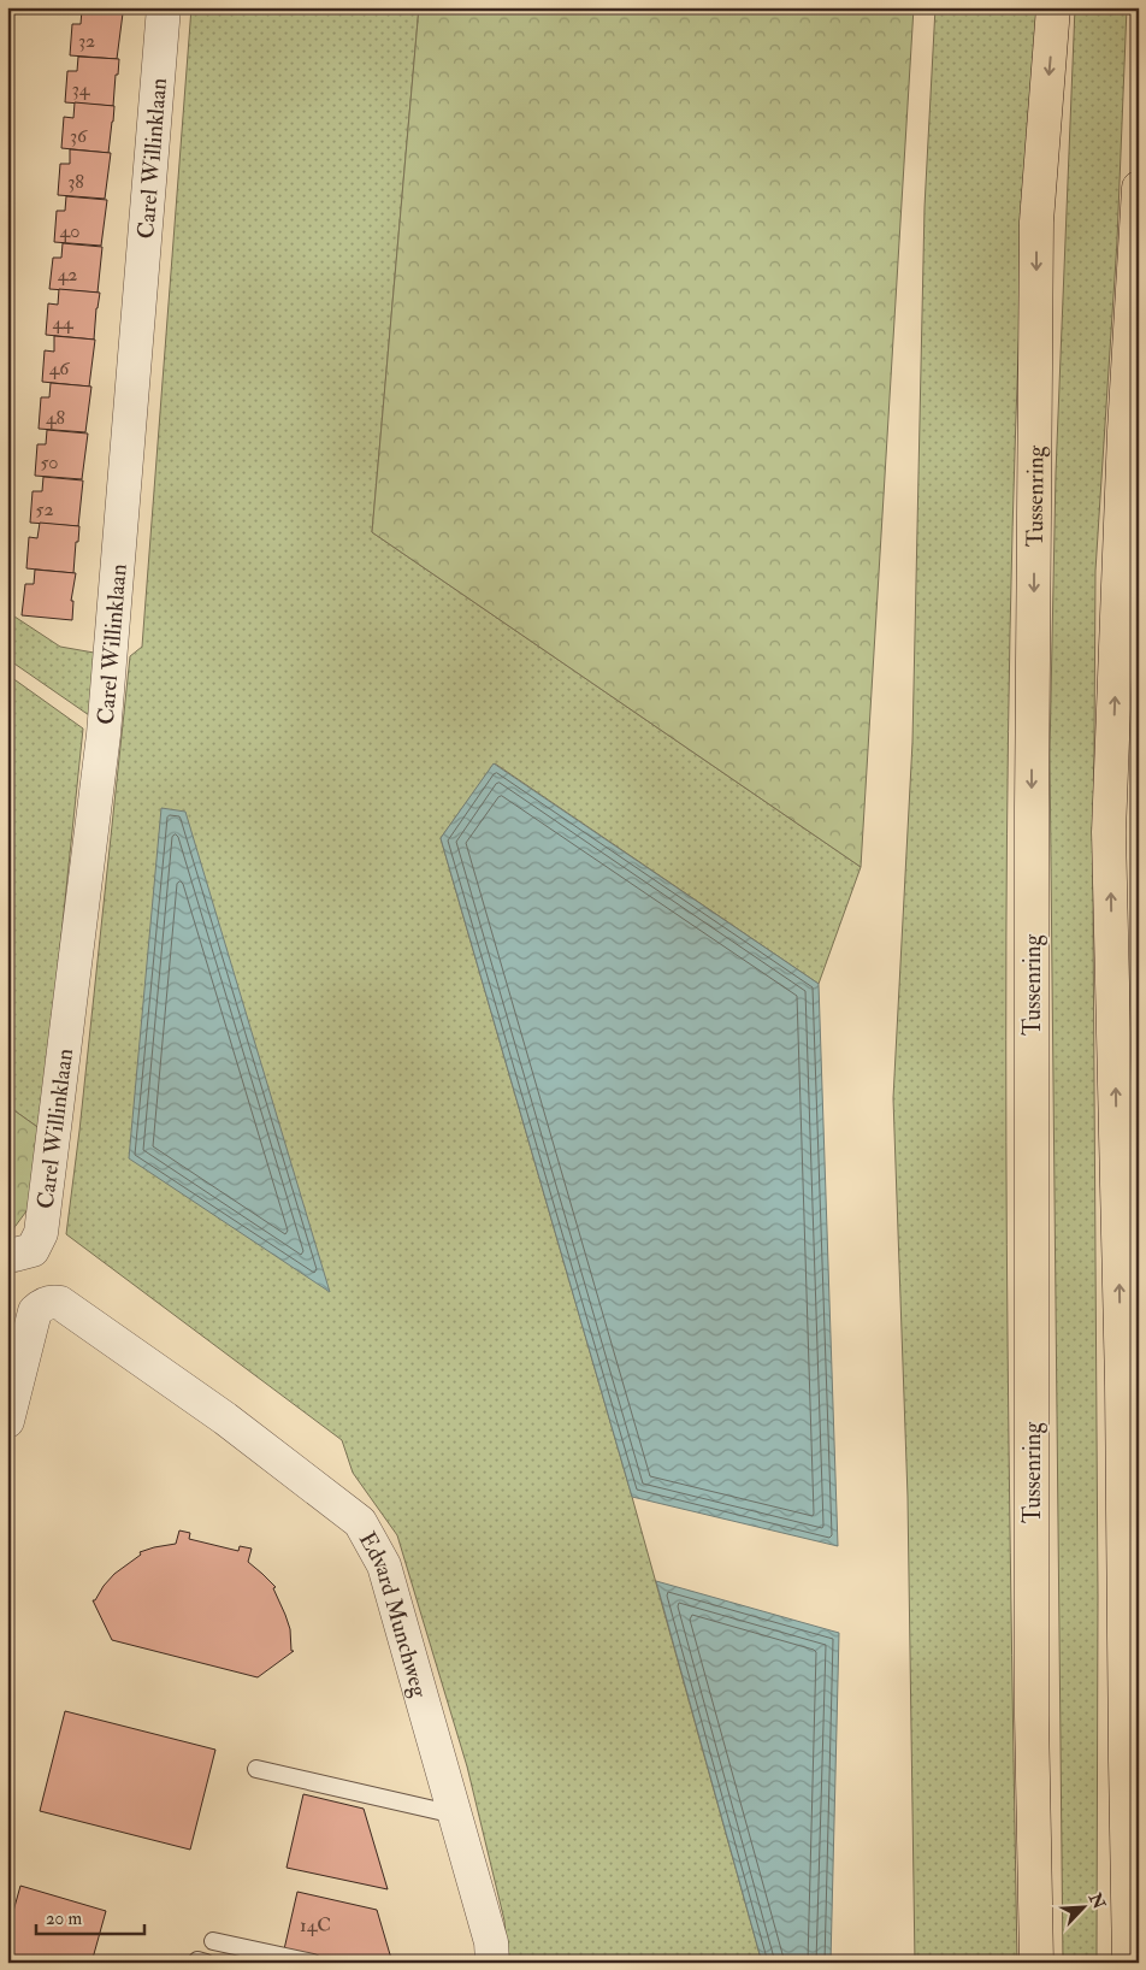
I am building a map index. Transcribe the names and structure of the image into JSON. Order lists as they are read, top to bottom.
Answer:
{
  "streets": {
    "highway": ["Tussenring"],
    "street": ["Carel Willinklaan", "Edvard Munchweg"]
  },
  "house_numbers": [
    "32",
    "34",
    "36",
    "38",
    "40",
    "42",
    "44",
    "46",
    "48",
    "50",
    "52",
    "14C"
  ],
  "scale_bar": "20 m",
  "north": "top right"
}
